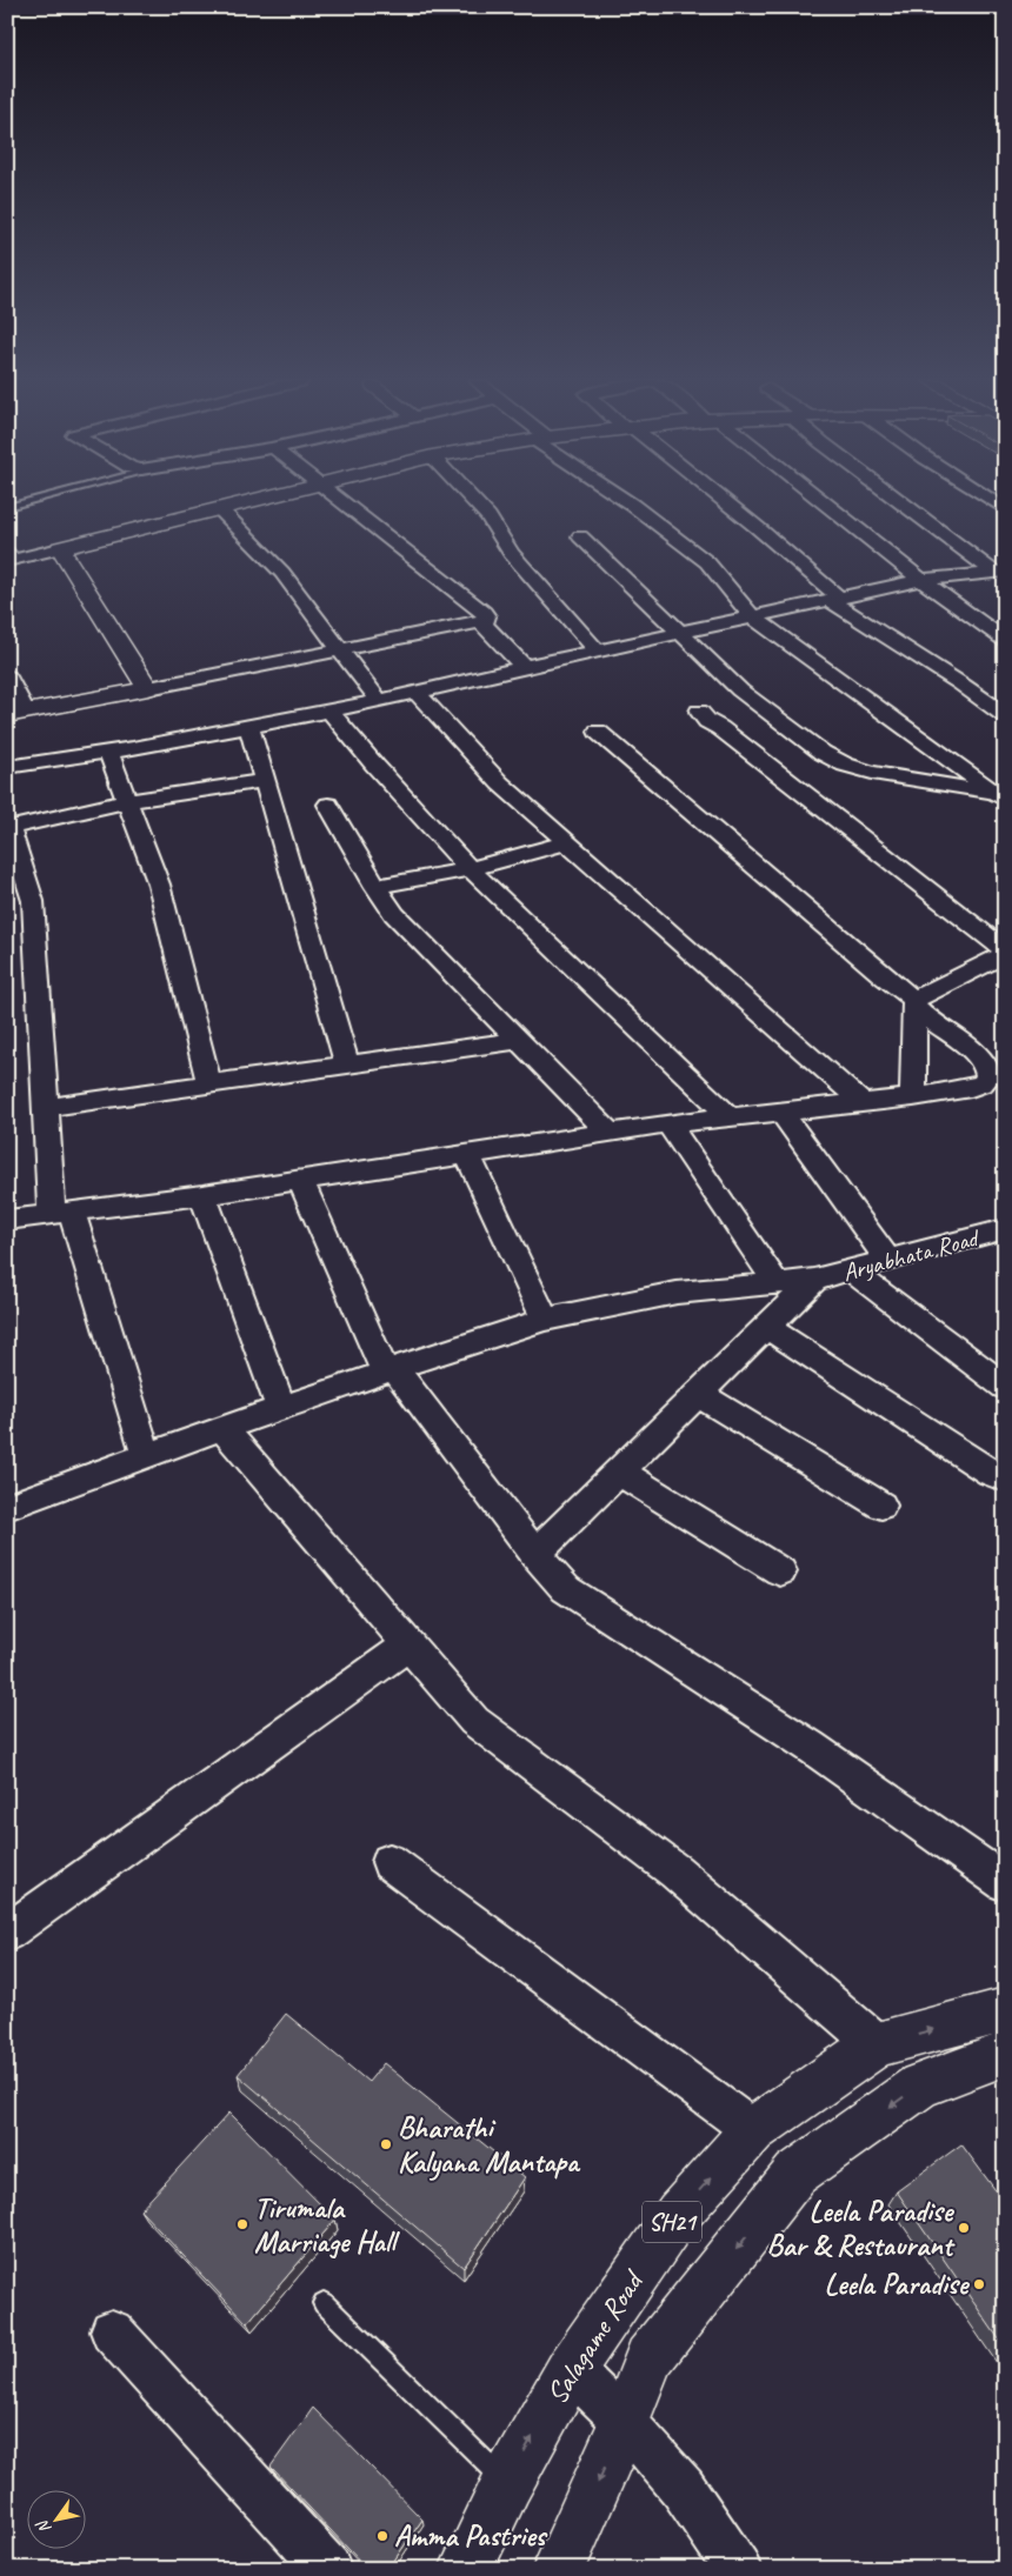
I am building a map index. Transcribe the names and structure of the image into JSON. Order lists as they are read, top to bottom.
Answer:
{
  "streets": {
    "street": ["Aryabhata Road", "SH21", "Salagame Road"]
  },
  "places": [
    "Bharathi Kalyana Mantapa",
    "Tirumala Marriage Hall",
    "Leela Paradise Bar & Restaurant",
    "Leela Paradise",
    "Amma Pastries"
  ],
  "north": "bottom left"
}
